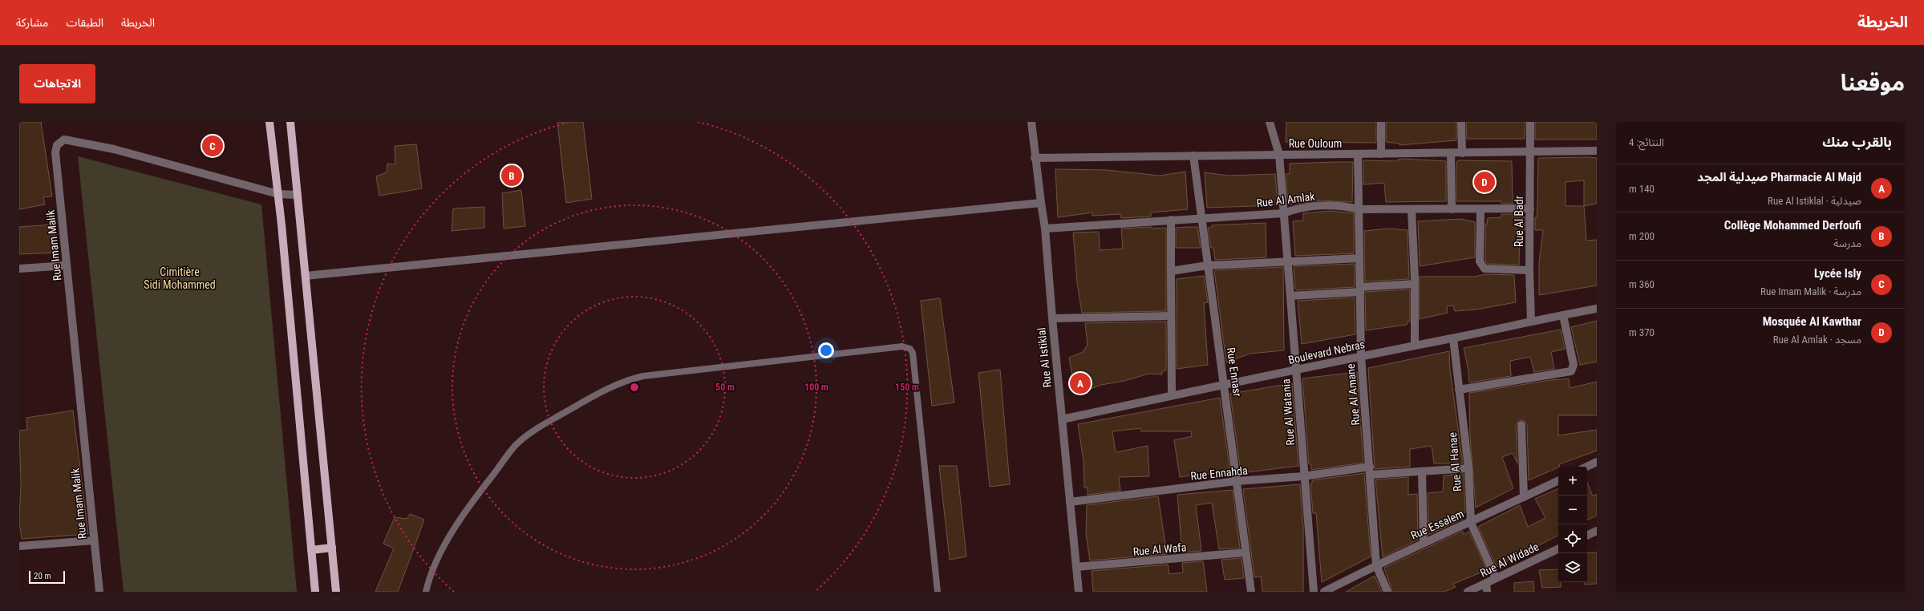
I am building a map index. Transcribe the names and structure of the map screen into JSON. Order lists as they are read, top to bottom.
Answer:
{
  "streets": {
    "street": [
      "Rue Ouloum",
      "Rue Al Amlak",
      "Rue Al Badr",
      "Rue Imam Malik",
      "Boulevard Nebras",
      "Rue Al Istiklal",
      "Rue Ennasr",
      "Rue Al Amane",
      "Rue Al Watania",
      "Rue Al Hanae",
      "Rue Ennahda",
      "Rue Essalem",
      "Rue Al Wafa",
      "Rue Al Widade"
    ]
  },
  "crossings": [
    ["Rue Ouloum", "Rue Al Badr"],
    ["Rue Ouloum", "Rue Al Istiklal"],
    ["Rue Ouloum", "Rue Ennasr"],
    ["Rue Ouloum", "Rue Al Amane"],
    ["Rue Ouloum", "Rue Al Watania"],
    ["Rue Al Amlak", "Rue Al Badr"],
    ["Rue Al Amlak", "Rue Al Istiklal"],
    ["Rue Al Amlak", "Rue Ennasr"],
    ["Rue Al Amlak", "Rue Al Amane"],
    ["Rue Al Amlak", "Rue Al Watania"],
    ["Rue Al Badr", "Boulevard Nebras"],
    ["Boulevard Nebras", "Rue Al Istiklal"],
    ["Boulevard Nebras", "Rue Ennasr"],
    ["Boulevard Nebras", "Rue Al Amane"],
    ["Boulevard Nebras", "Rue Al Watania"],
    ["Boulevard Nebras", "Rue Al Hanae"],
    ["Rue Al Istiklal", "Rue Ennahda"],
    ["Rue Al Istiklal", "Rue Al Wafa"],
    ["Rue Ennasr", "Rue Ennahda"],
    ["Rue Ennasr", "Rue Al Wafa"],
    ["Rue Al Amane", "Rue Ennahda"],
    ["Rue Al Amane", "Rue Essalem"],
    ["Rue Al Watania", "Rue Ennahda"],
    ["Rue Al Hanae", "Rue Ennahda"],
    ["Rue Al Hanae", "Rue Essalem"],
    ["Rue Al Hanae", "Rue Al Widade"]
  ],
  "parks": ["Cimitière Sidi Mohammed"],
  "scale_bar": "20 m",
  "page": {
    "header": "الخريطة",
    "nav": ["الخريطة", "الطبقات", "مشاركة"],
    "title": "موقعنا",
    "buttons": "الاتجاهات",
    "heading": ["بالقرب منك", "النتائج: 4"],
    "pins": [
      "C",
      "B",
      "D",
      "A"
    ],
    "list": [
      {
        "mark": "A",
        "name": "Pharmacie Al Majd صيدلية المجد",
        "note": "صيدلية · Rue Al Istiklal",
        "value": "140 m"
      },
      {
        "mark": "B",
        "name": "Collège Mohammed Derfoufi",
        "note": "مدرسة",
        "value": "200 m"
      },
      {
        "mark": "C",
        "name": "Lycée Isly",
        "note": "مدرسة · Rue Imam Malik",
        "value": "360 m"
      },
      {
        "mark": "D",
        "name": "Mosquée Al Kawthar",
        "note": "مسجد · Rue Al Amlak",
        "value": "370 m"
      }
    ],
    "map_buttons": ["+", "−"],
    "scale": "20 m"
  },
  "rings": ["50 m", "100 m", "150 m"]
}
